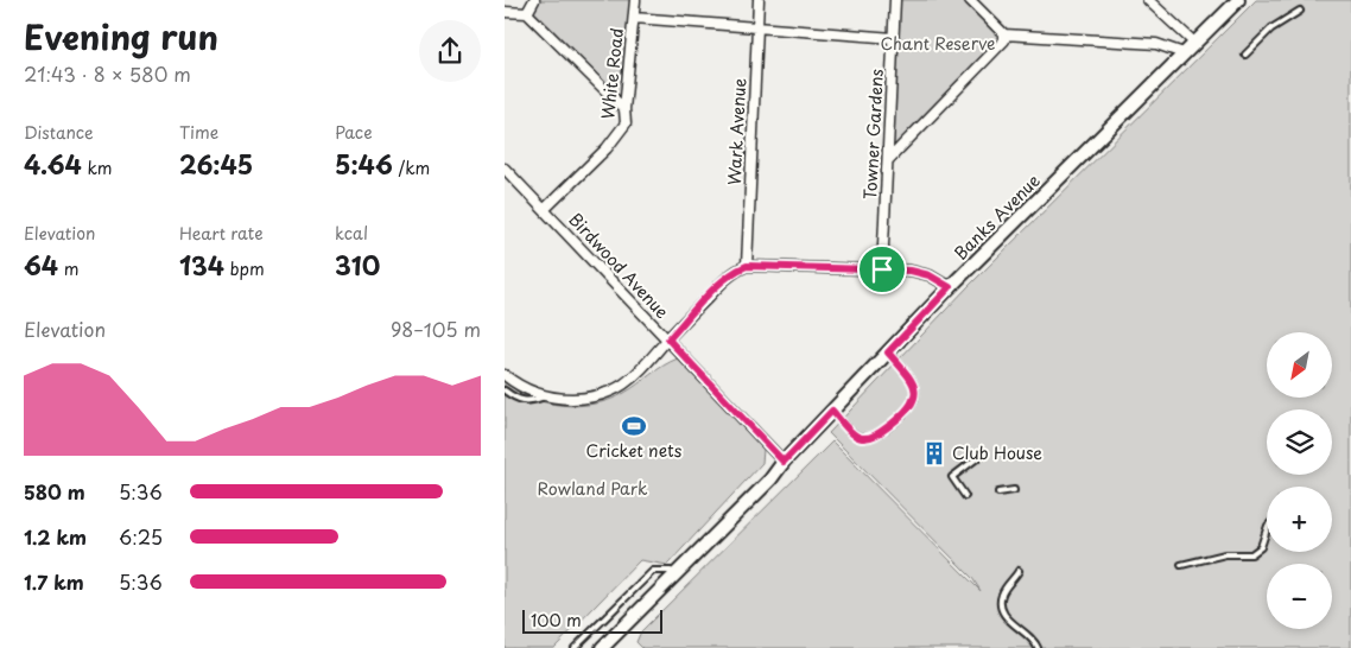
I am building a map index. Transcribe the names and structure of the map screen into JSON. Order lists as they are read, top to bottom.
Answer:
{
  "streets": {
    "street": [
      "White Road",
      "Wark Avenue",
      "Towner Gardens",
      "Banks Avenue",
      "Birdwood Avenue"
    ]
  },
  "crossings": [
    ["White Road", "Birdwood Avenue"],
    ["Banks Avenue", "Birdwood Avenue"]
  ],
  "parks": ["Chant Reserve", "Rowland Park"],
  "places": {
    "sports": ["Cricket nets"],
    "building": ["Club House"]
  },
  "scale_bar": "100 m",
  "north": "bottom left",
  "page": {
    "heading": ["Evening run", "21:43 · 8 × 580 m"],
    "stats": [
      ["Distance", "4.64 km"],
      ["Time", "26:45"],
      ["Pace", "5:46 /km"],
      ["Elevation", "64 m"],
      ["Heart rate", "134 bpm"],
      ["kcal", "310"]
    ],
    "chart": ["Elevation", "98–105 m"],
    "map_buttons": ["+", "−"],
    "list": [
      {
        "name": "580 m",
        "note": "5:36"
      },
      {
        "name": "1.2 km",
        "note": "6:25"
      },
      {
        "name": "1.7 km",
        "note": "5:36"
      }
    ],
    "scale": "100 m"
  }
}
